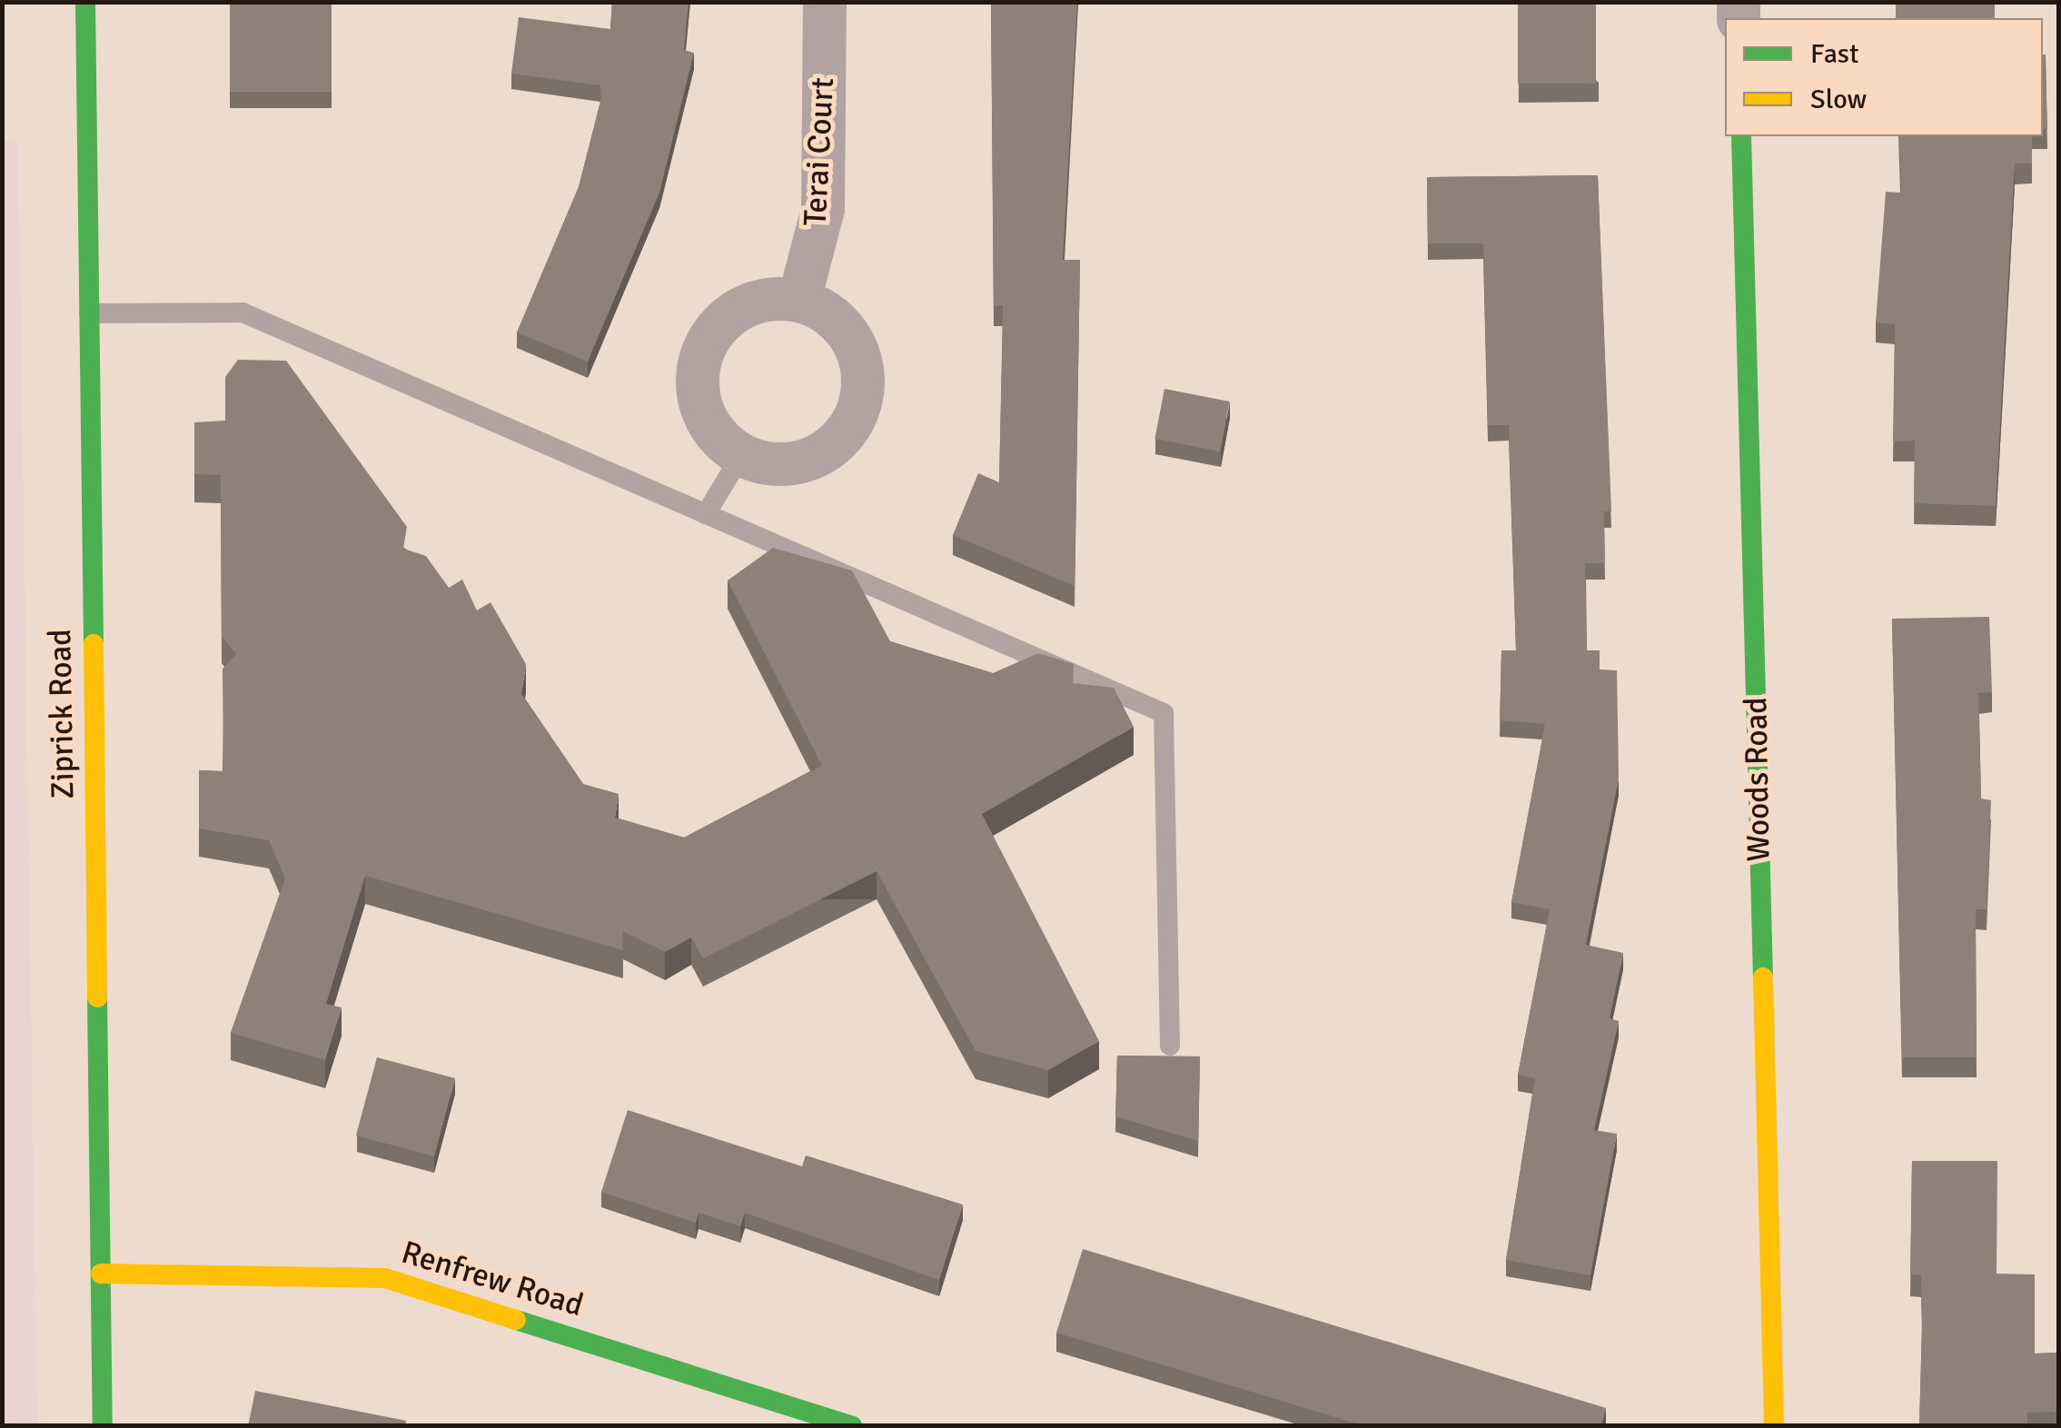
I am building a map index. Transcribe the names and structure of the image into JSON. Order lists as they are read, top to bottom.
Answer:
{
  "streets": {
    "street": [
      "Terai Court",
      "Ziprick Road",
      "Woods Road",
      "Renfrew Road"
    ]
  },
  "crossings": [
    ["Ziprick Road", "Renfrew Road"]
  ],
  "legend": ["Fast", "Slow"]
}
